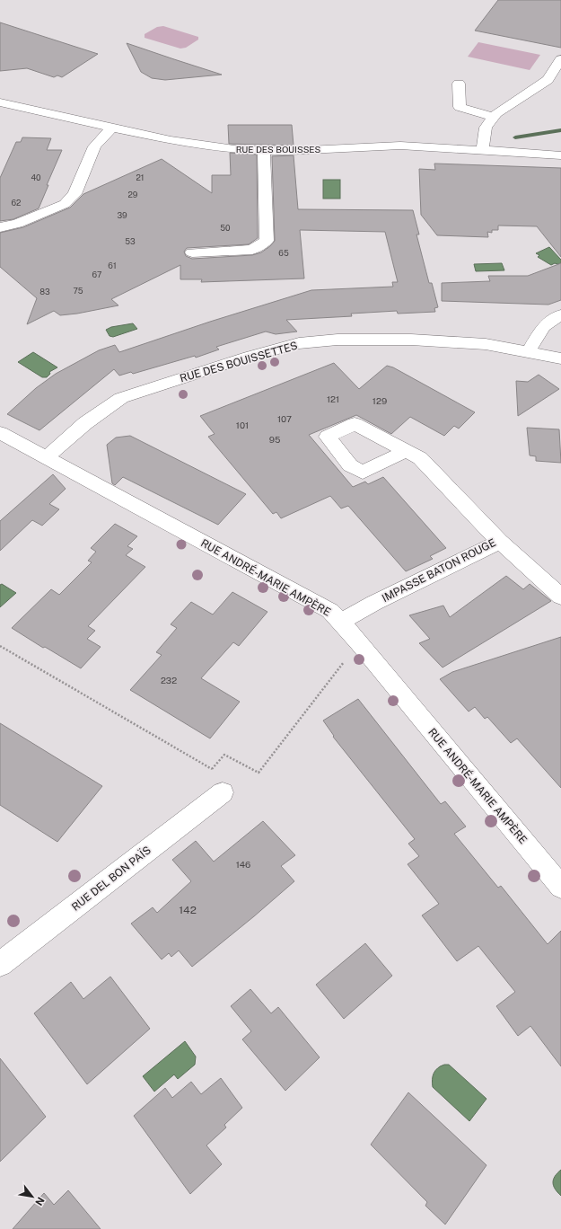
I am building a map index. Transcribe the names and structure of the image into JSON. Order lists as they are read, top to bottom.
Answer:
{
  "streets": {
    "street": [
      "RUE DES BOUISSES",
      "RUE DES BOUISSETTES",
      "IMPASSE BATON ROUGE",
      "RUE ANDRÉ-MARIE AMPÈRE",
      "RUE DEL BON PAÏS"
    ]
  },
  "crossings": [
    ["RUE DES BOUISSETTES", "RUE ANDRÉ-MARIE AMPÈRE"],
    ["IMPASSE BATON ROUGE", "RUE ANDRÉ-MARIE AMPÈRE"]
  ],
  "house_numbers": [
    "40",
    "21",
    "29",
    "62",
    "39",
    "50",
    "53",
    "65",
    "61",
    "67",
    "75",
    "83",
    "121",
    "129",
    "107",
    "101",
    "95",
    "232",
    "146",
    "142"
  ],
  "north": "bottom right"
}
